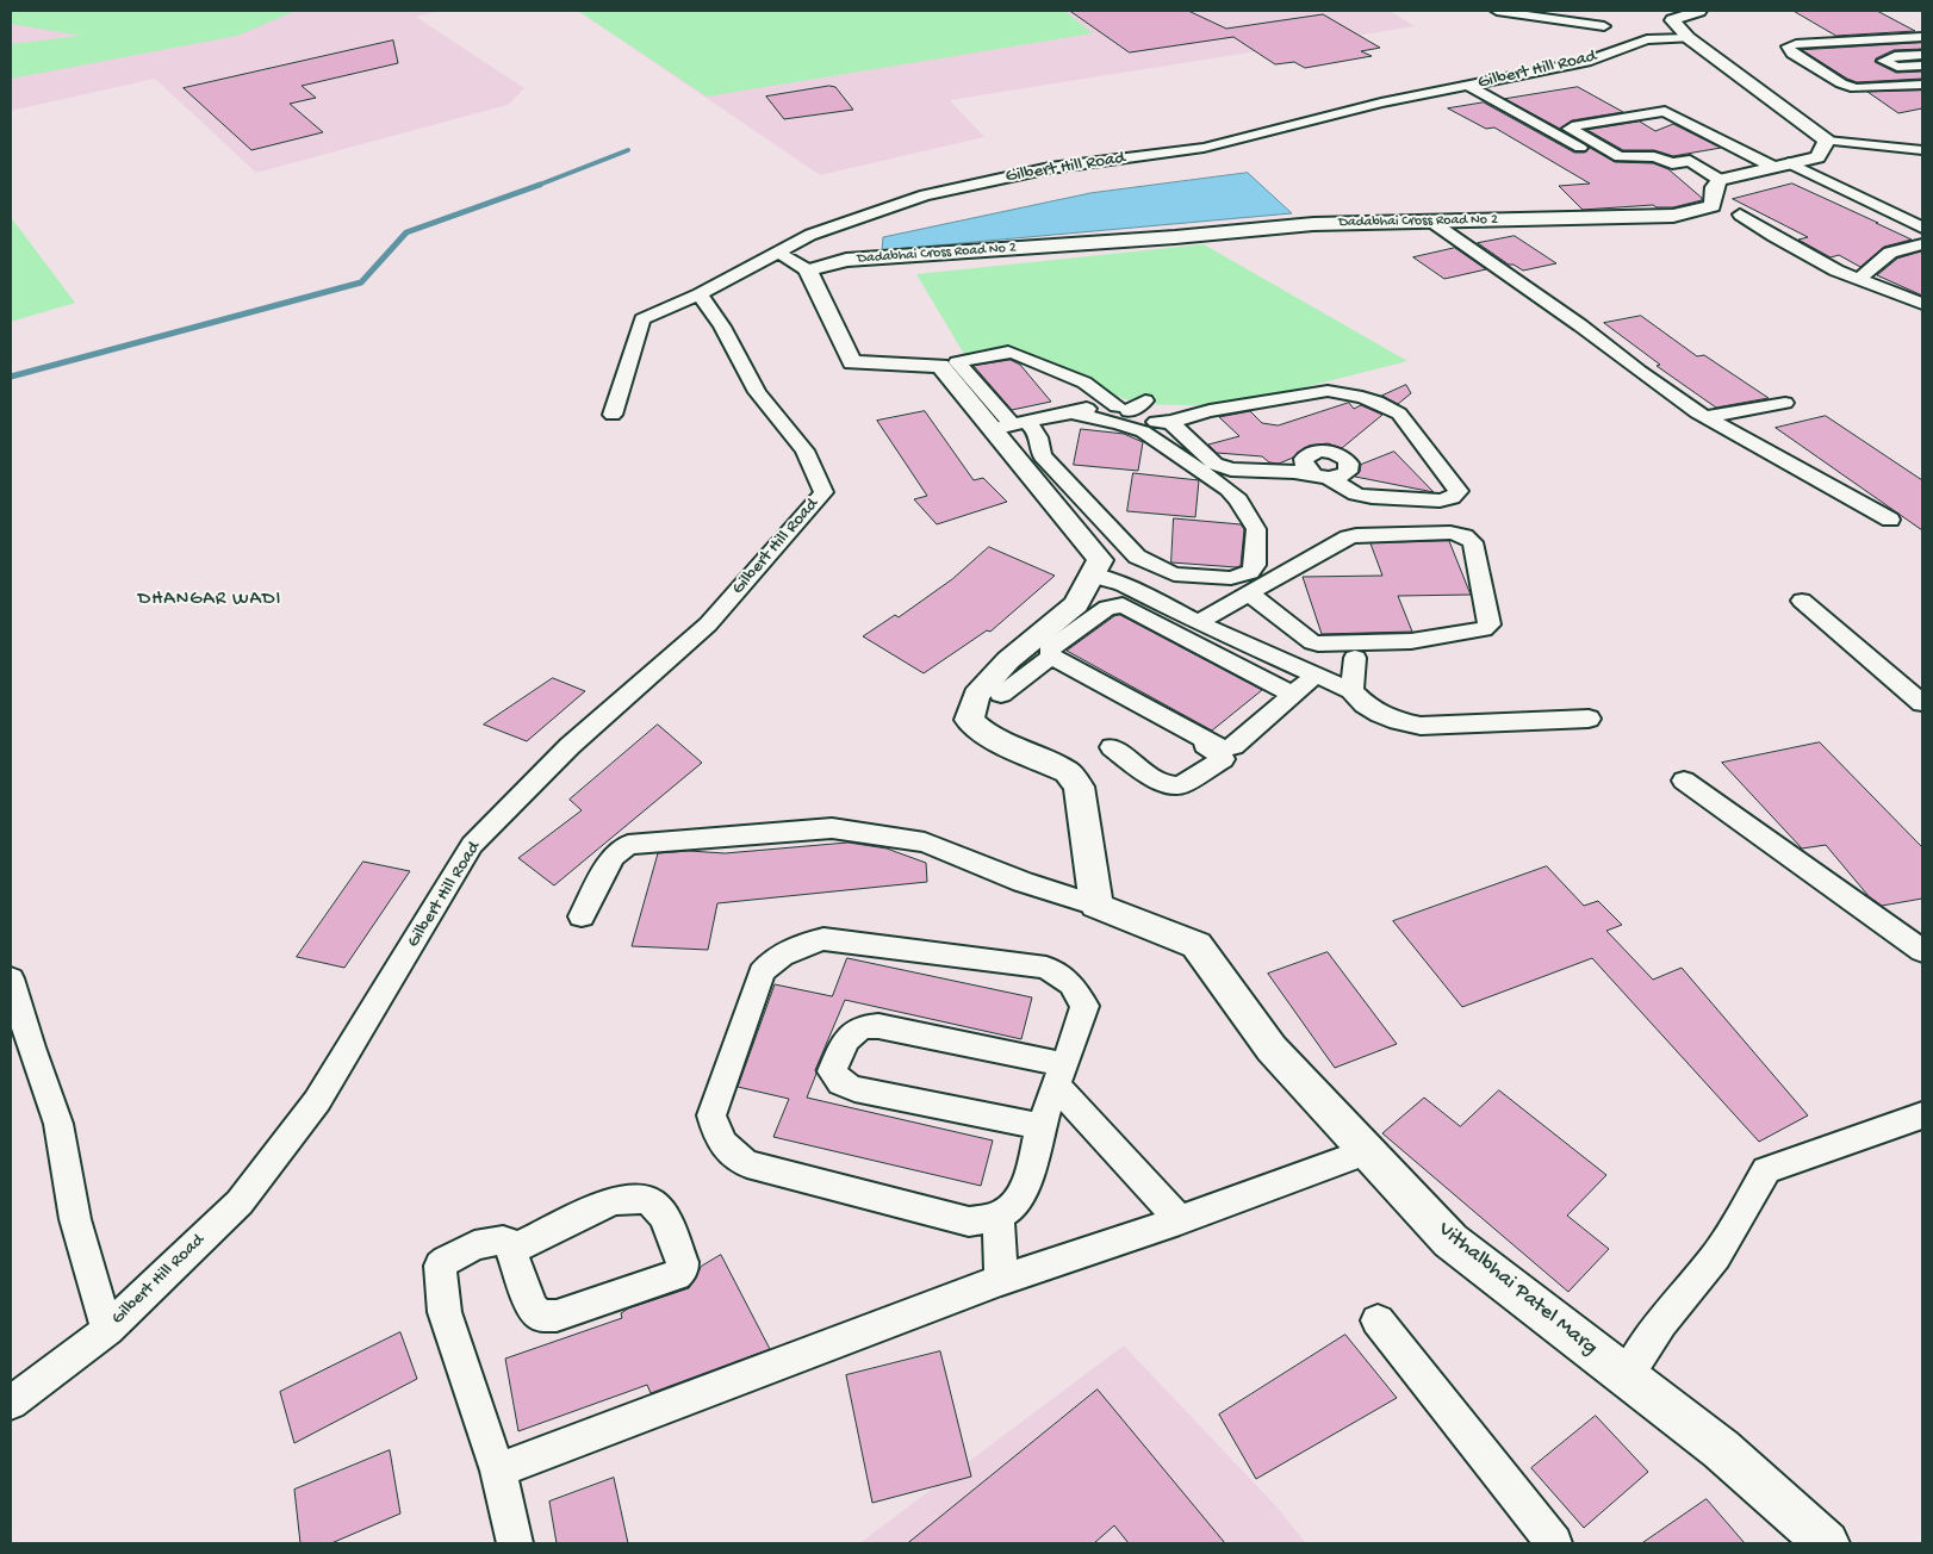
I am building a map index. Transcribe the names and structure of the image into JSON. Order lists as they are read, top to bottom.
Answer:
{
  "streets": {
    "street": ["Gilbert Hill Road", "Dadabhai Cross Road No 2", "Vithalbhai Patel Marg"]
  },
  "districts": ["DHANGAR WADI"]
}
